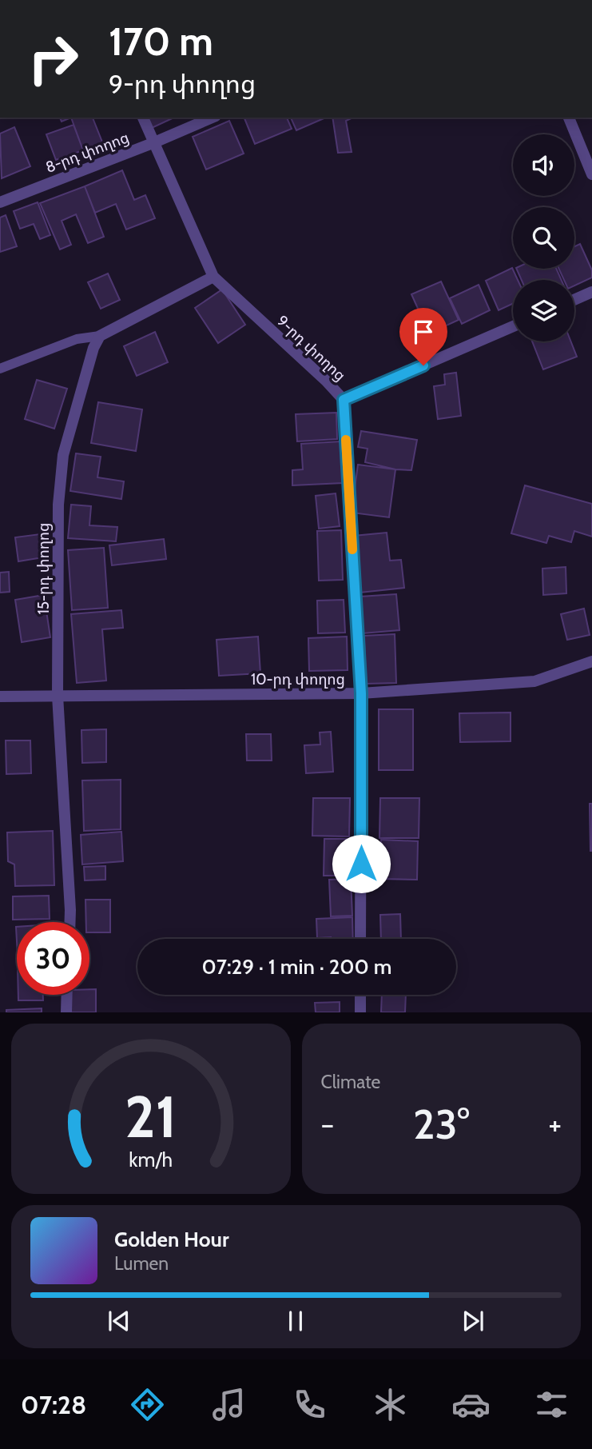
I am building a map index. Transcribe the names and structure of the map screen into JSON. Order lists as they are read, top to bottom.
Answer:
{
  "streets": {
    "street": [
      "8-րդ փողոց",
      "9-րդ փողոց",
      "15-րդ փողոց",
      "10-րդ փողոց"
    ]
  },
  "crossings": [
    ["15-րդ փողոց", "10-րդ փողոց"]
  ],
  "page": {
    "turn": ["170 m", "9-րդ փողոց"],
    "limit": "30",
    "trip": "07:29 · 1 min · 200 m",
    "tile": "Climate",
    "heat": ["−", "23°", "+"],
    "song": ["Golden Hour", "Lumen"],
    "tabs": "07:28",
    "gauge": ["21", "km/h"]
  }
}
